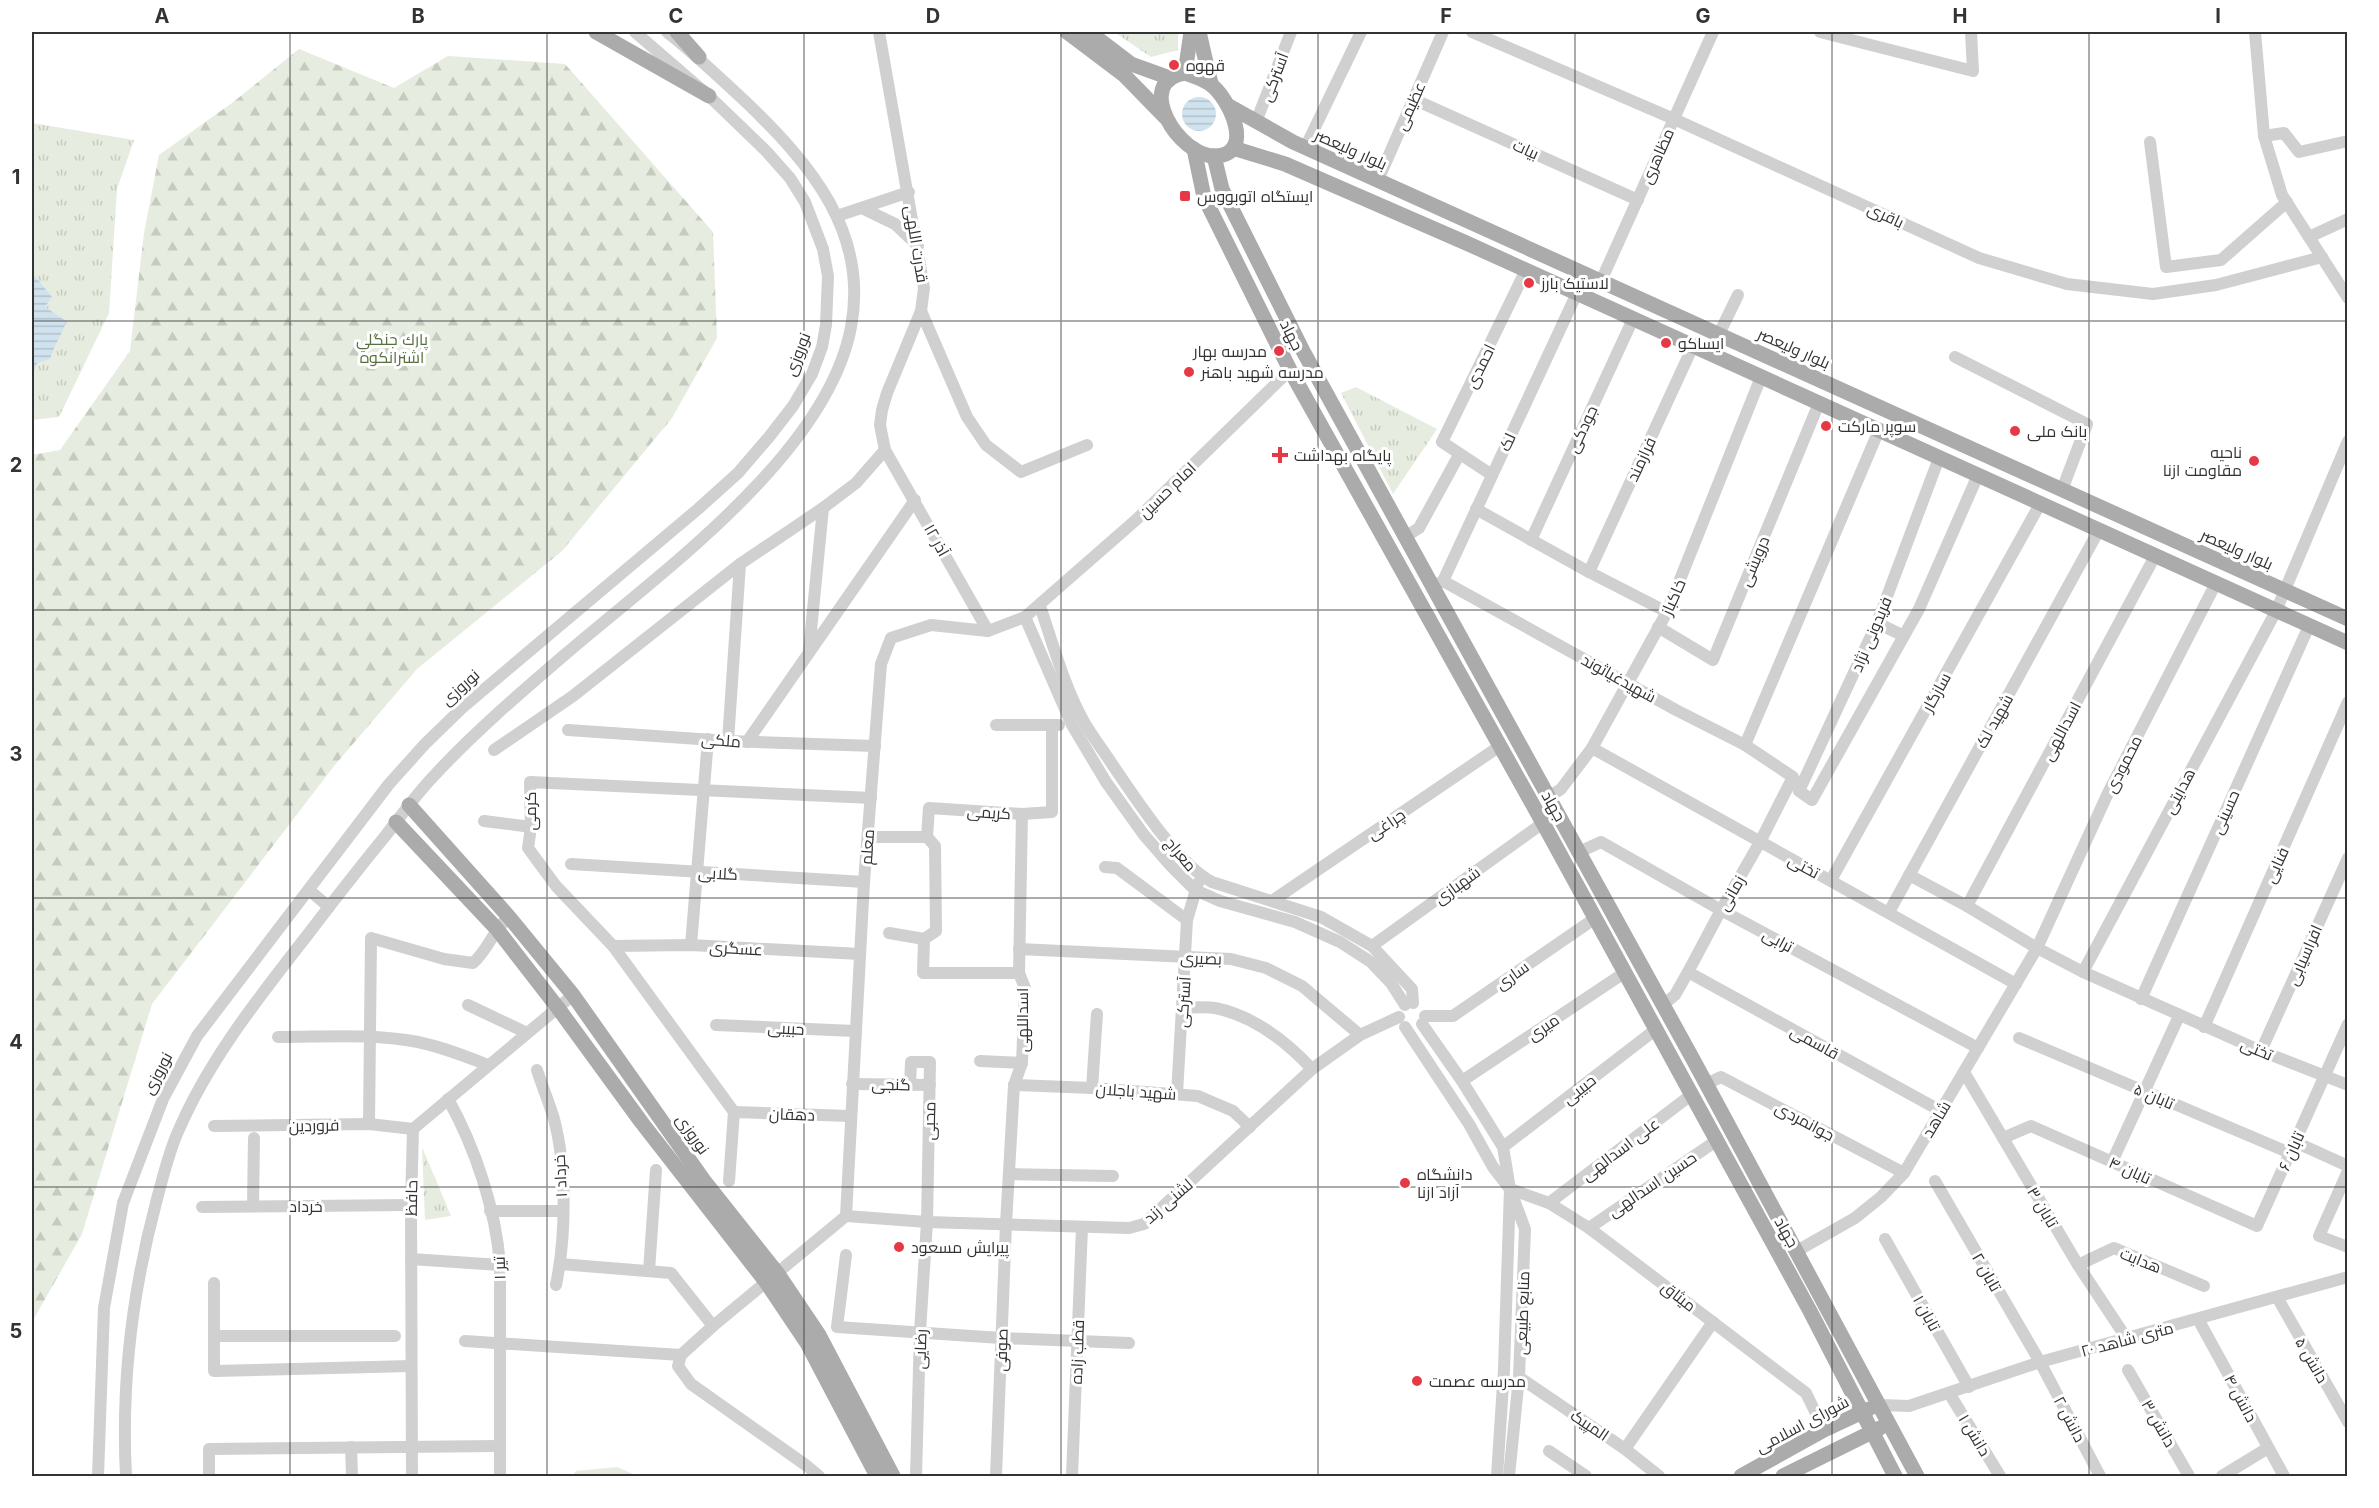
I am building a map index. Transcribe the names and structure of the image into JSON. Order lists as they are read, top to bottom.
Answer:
{
  "streets": {
    "main road": [
      "بلوار ولیعصر",
      "جهاد",
      "نوروزی",
      "شورای اسلامی"
    ],
    "street": [
      "آسترکی",
      "عظیمی",
      "بیات",
      "مظاهری",
      "باقری",
      "قدرت اللهی",
      "احمدی",
      "جودکی",
      "لک",
      "فرازمند",
      "امام حسین",
      "۱۲ آذر",
      "درویشی",
      "خاکباز",
      "فریدونی نژاد",
      "شهید‌غیاثوند",
      "سازگار",
      "شهید لک",
      "اسداللهی",
      "ملکی",
      "محمودی",
      "هدایتی",
      "کرمی",
      "کریمی",
      "حسینی",
      "چراغی",
      "معلم",
      "معراج",
      "فنایی",
      "تختی",
      "گلابی",
      "شهبازی",
      "زمانی",
      "ترابی",
      "عسگری",
      "افراسیابی",
      "بصیری",
      "ساری",
      "میری",
      "حبیبی",
      "قاسمی",
      "گنجی",
      "شهید باجلان",
      "تابان ۵",
      "دهقان",
      "شاهد",
      "محبی",
      "جوانمردی",
      "فروردین",
      "علی اسدالهی",
      "تابان ۶",
      "تابان ۴",
      "خرداد ۱",
      "حسین اسدالهی",
      "حافظ",
      "لشنی زند",
      "خرداد",
      "تابان ۳",
      "هدایت",
      "تیر ۱",
      "تابان ۲",
      "میثاق",
      "منابع طبیعی",
      "تابان ۱",
      "۲۰ متری شاهد",
      "رضایی",
      "صوفی",
      "قطب زاده",
      "دانش ۵",
      "دانش ۴",
      "دانش ۲",
      "دانش ۳",
      "المپیک",
      "دانش ۱"
    ]
  },
  "crossings": [
    ["آسترکی", "بلوار ولیعصر"],
    ["آسترکی", "معراج"],
    ["آسترکی", "بصیری"],
    ["آسترکی", "شهید باجلان"],
    ["عظیمی", "بلوار ولیعصر"],
    ["عظیمی", "بیات"],
    ["بلوار ولیعصر", "مظاهری"],
    ["بلوار ولیعصر", "جهاد"],
    ["بلوار ولیعصر", "هدایتی"],
    ["بیات", "مظاهری"],
    ["مظاهری", "باقری"],
    ["قدرت اللهی", "۱۲ آذر"],
    ["جهاد", "لک"],
    ["جهاد", "امام حسین"],
    ["جهاد", "خاکباز"],
    ["جهاد", "شهید‌غیاثوند"],
    ["جهاد", "چراغی"],
    ["جهاد", "شهبازی"],
    ["جهاد", "زمانی"],
    ["جهاد", "ترابی"],
    ["جهاد", "ساری"],
    ["جهاد", "میری"],
    ["جهاد", "حبیبی"],
    ["جهاد", "شاهد"],
    ["جهاد", "جوانمردی"],
    ["جهاد", "علی اسدالهی"],
    ["جهاد", "حسین اسدالهی"],
    ["جهاد", "۲۰ متری شاهد"],
    ["جهاد", "شورای اسلامی"],
    ["احمدی", "لک"],
    ["لک", "شهید‌غیاثوند"],
    ["امام حسین", "معلم"],
    ["امام حسین", "معراج"],
    ["۱۲ آذر", "معلم"],
    ["درویشی", "خاکباز"],
    ["خاکباز", "شهید‌غیاثوند"],
    ["خاکباز", "تختی"],
    ["شهید‌غیاثوند", "زمانی"],
    ["سازگار", "تختی"],
    ["شهید لک", "تختی"],
    ["اسداللهی", "کریمی"],
    ["اسداللهی", "تختی"],
    ["اسداللهی", "بصیری"],
    ["اسداللهی", "شهید باجلان"],
    ["اسداللهی", "لشنی زند"],
    ["اسداللهی", "صوفی"],
    ["ملکی", "معلم"],
    ["محمودی", "تختی"],
    ["محمودی", "شاهد"],
    ["هدایتی", "تختی"],
    ["کرمی", "معلم"],
    ["کرمی", "عسگری"],
    ["کرمی", "دهقان"],
    ["حسینی", "تختی"],
    ["چراغی", "معراج"],
    ["معلم", "معراج"],
    ["معلم", "گلابی"],
    ["معلم", "عسگری"],
    ["معلم", "حبیبی"],
    ["معلم", "گنجی"],
    ["معلم", "دهقان"],
    ["معلم", "لشنی زند"],
    ["معراج", "شهبازی"],
    ["معراج", "ساری"],
    ["معراج", "لشنی زند"],
    ["معراج", "منابع طبیعی"],
    ["فنایی", "تختی"],
    ["تختی", "زمانی"],
    ["تختی", "افراسیابی"],
    ["تختی", "شاهد"],
    ["تختی", "تابان ۶"],
    ["زمانی", "ترابی"],
    ["زمانی", "قاسمی"],
    ["ترابی", "شاهد"],
    ["بصیری", "لشنی زند"],
    ["ساری", "لشنی زند"],
    ["ساری", "منابع طبیعی"],
    ["میری", "منابع طبیعی"],
    ["حبیبی", "منابع طبیعی"],
    ["قاسمی", "شاهد"],
    ["گنجی", "محبی"],
    ["شهید باجلان", "لشنی زند"],
    ["تابان ۵", "تابان ۶"],
    ["شاهد", "جوانمردی"],
    ["شاهد", "تابان ۳"],
    ["محبی", "لشنی زند"],
    ["محبی", "رضایی"],
    ["فروردین", "حافظ"],
    ["علی اسدالهی", "میثاق"],
    ["تابان ۶", "تابان ۴"],
    ["تابان ۴", "تابان ۳"],
    ["حسین اسدالهی", "میثاق"],
    ["حافظ", "خرداد"],
    ["لشنی زند", "منابع طبیعی"],
    ["لشنی زند", "رضایی"],
    ["لشنی زند", "صوفی"],
    ["لشنی زند", "قطب زاده"],
    ["تابان ۳", "هدایت"],
    ["تابان ۳", "۲۰ متری شاهد"],
    ["تابان ۲", "۲۰ متری شاهد"],
    ["تابان ۲", "دانش ۲"],
    ["میثاق", "منابع طبیعی"],
    ["میثاق", "شورای اسلامی"],
    ["منابع طبیعی", "المپیک"],
    ["تابان ۱", "۲۰ متری شاهد"],
    ["۲۰ متری شاهد", "دانش ۵"],
    ["۲۰ متری شاهد", "دانش ۴"],
    ["۲۰ متری شاهد", "دانش ۲"],
    ["۲۰ متری شاهد", "شورای اسلامی"],
    ["۲۰ متری شاهد", "دانش ۱"]
  ],
  "parks": ["پارك جنگلي اشترانكوه"],
  "places": {
    "other": [
      "قهوه",
      "لاستیک بارز",
      "ایساکو",
      "مدرسه بهار",
      "مدرسه شهید باهنر",
      "سوپر مارکت",
      "بانک ملی",
      "ناحیه مقاومت ازنا",
      "دانشگاه آزاد ازنا",
      "پیرایش مسعود",
      "مدرسه عصمت"
    ],
    "transit": ["ایستگاه اتوبووس"],
    "health": ["پایگاه بهداشت"]
  },
  "grid": {
    "columns": [
      "A",
      "B",
      "C",
      "D",
      "E",
      "F",
      "G",
      "H",
      "I"
    ],
    "rows": [
      "1",
      "2",
      "3",
      "4",
      "5"
    ]
  }
}
